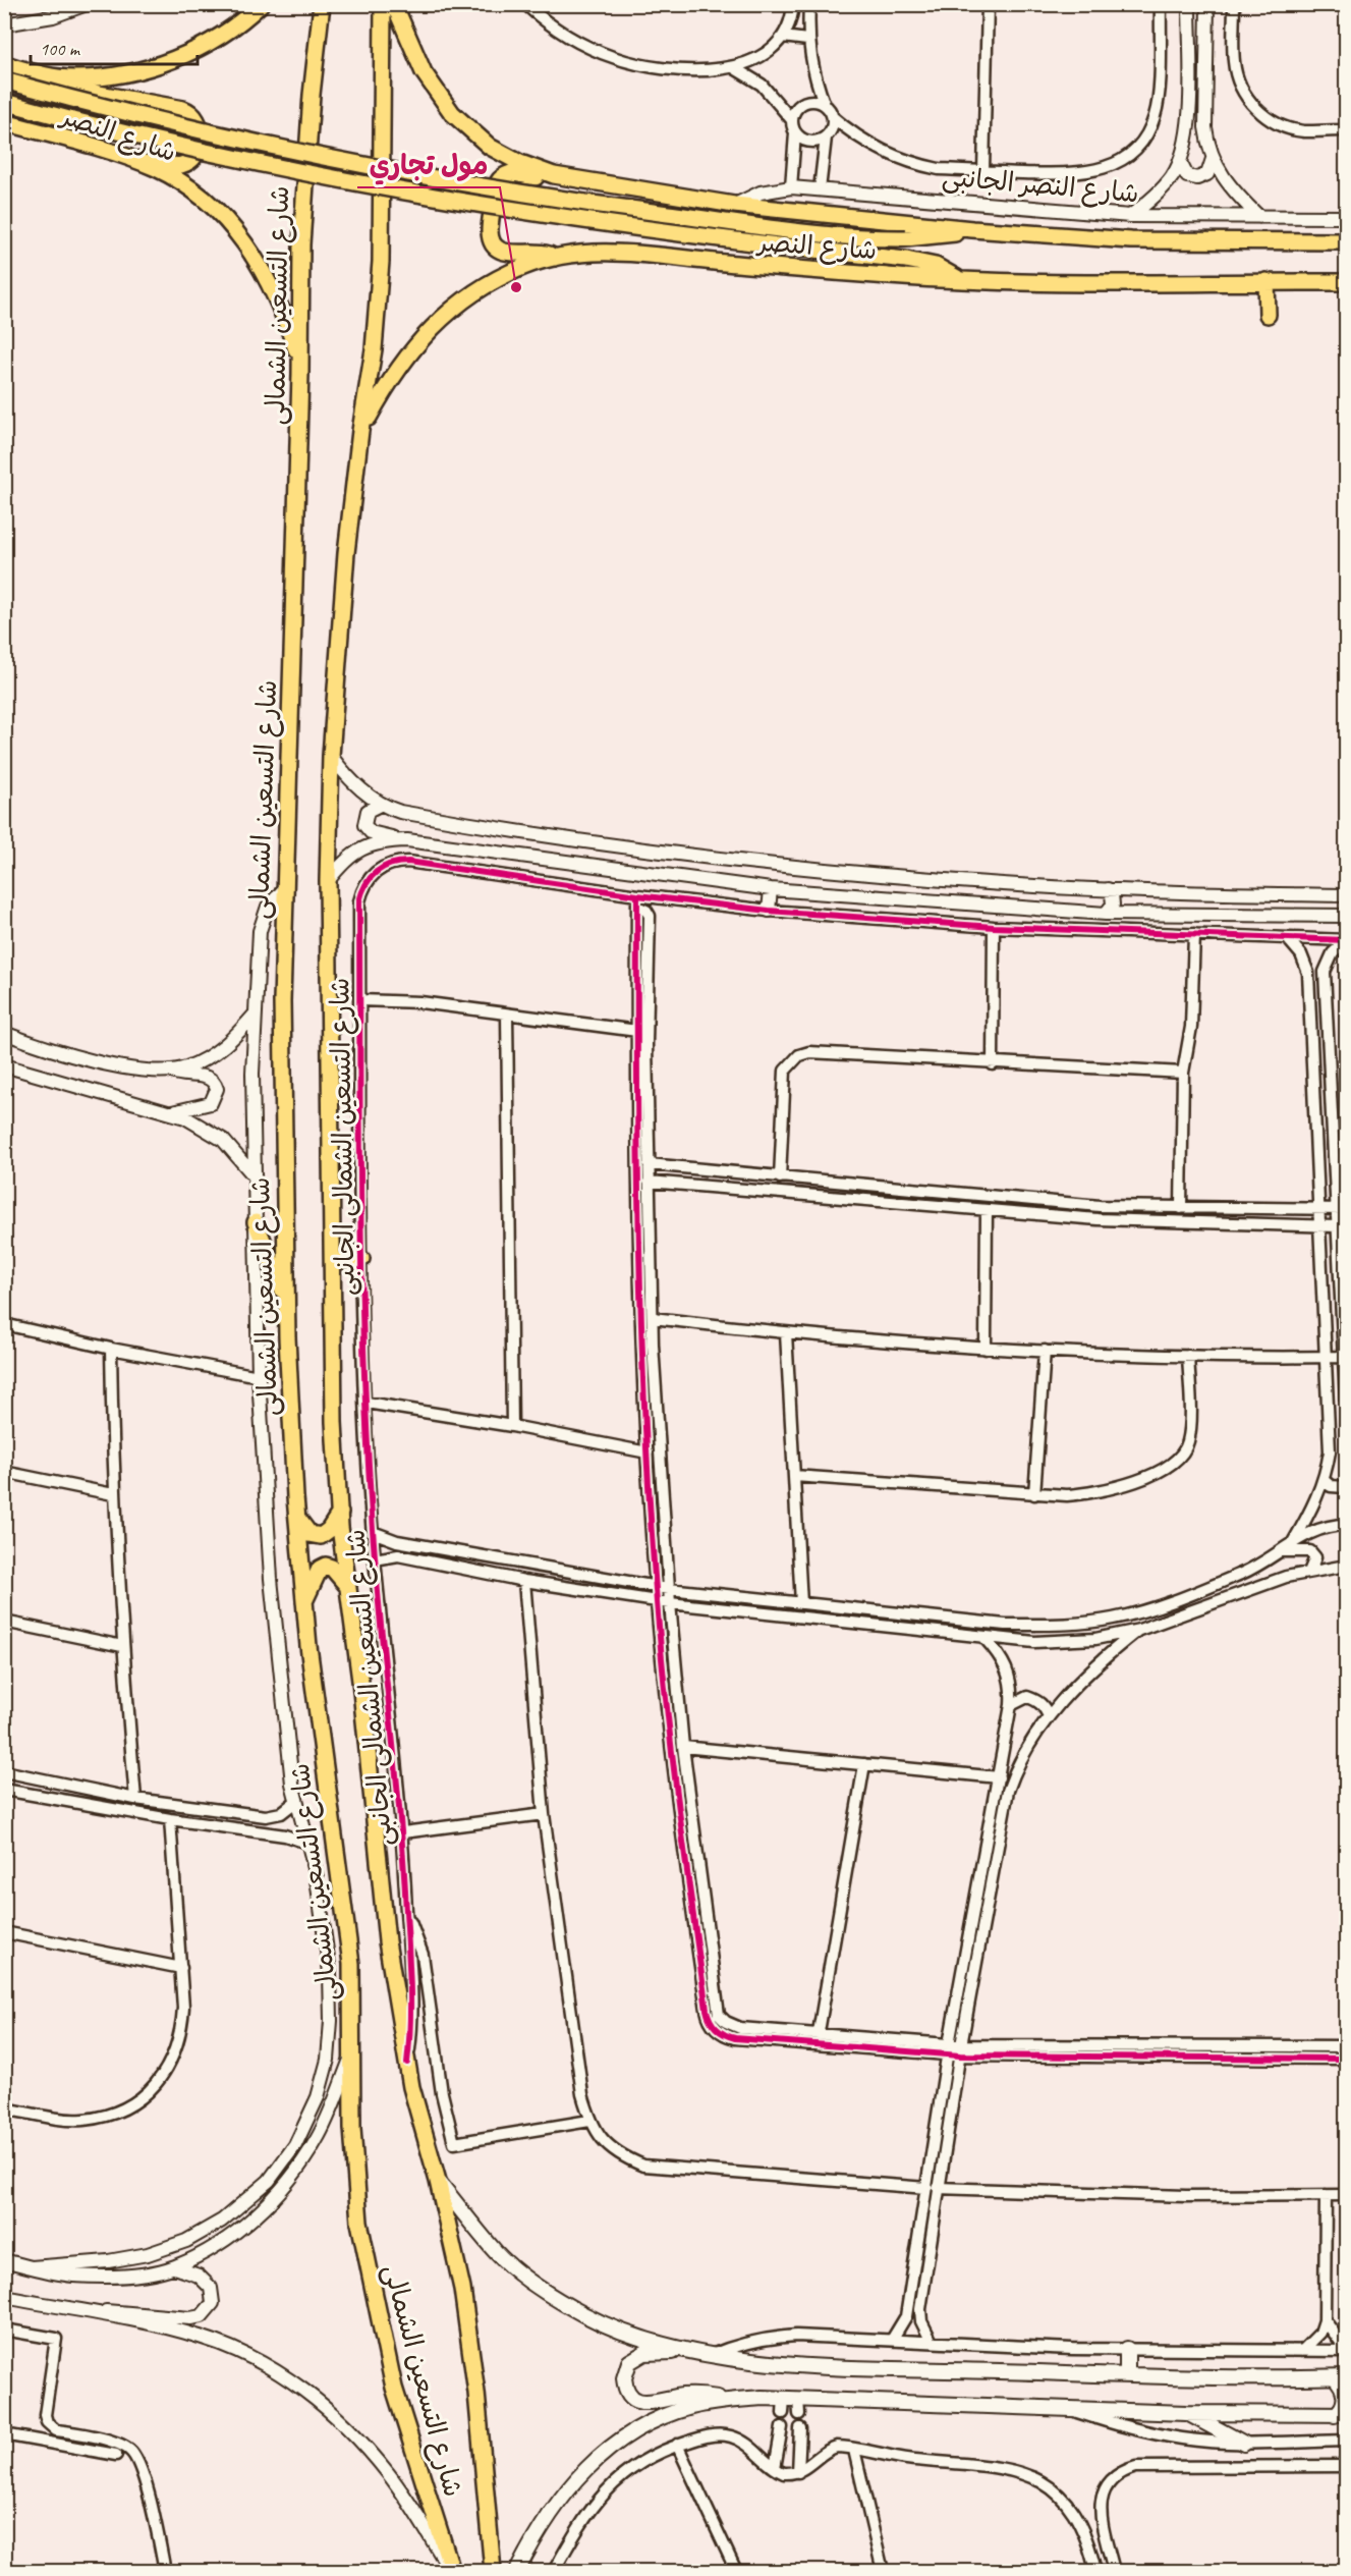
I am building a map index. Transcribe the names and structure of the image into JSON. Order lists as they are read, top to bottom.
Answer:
{
  "streets": {
    "main road": ["شارع النصر", "شارع التسعين الشمالى"],
    "street": ["شارع النصر الجانبى", "شارع التسعين الشمالى الجانبى"]
  },
  "crossings": [
    ["شارع النصر", "شارع النصر الجانبى"],
    ["شارع النصر", "شارع التسعين الشمالى"],
    ["شارع التسعين الشمالى", "شارع التسعين الشمالى الجانبى"]
  ],
  "places": ["مول تجاري"],
  "scale_bar": "100 m"
}
